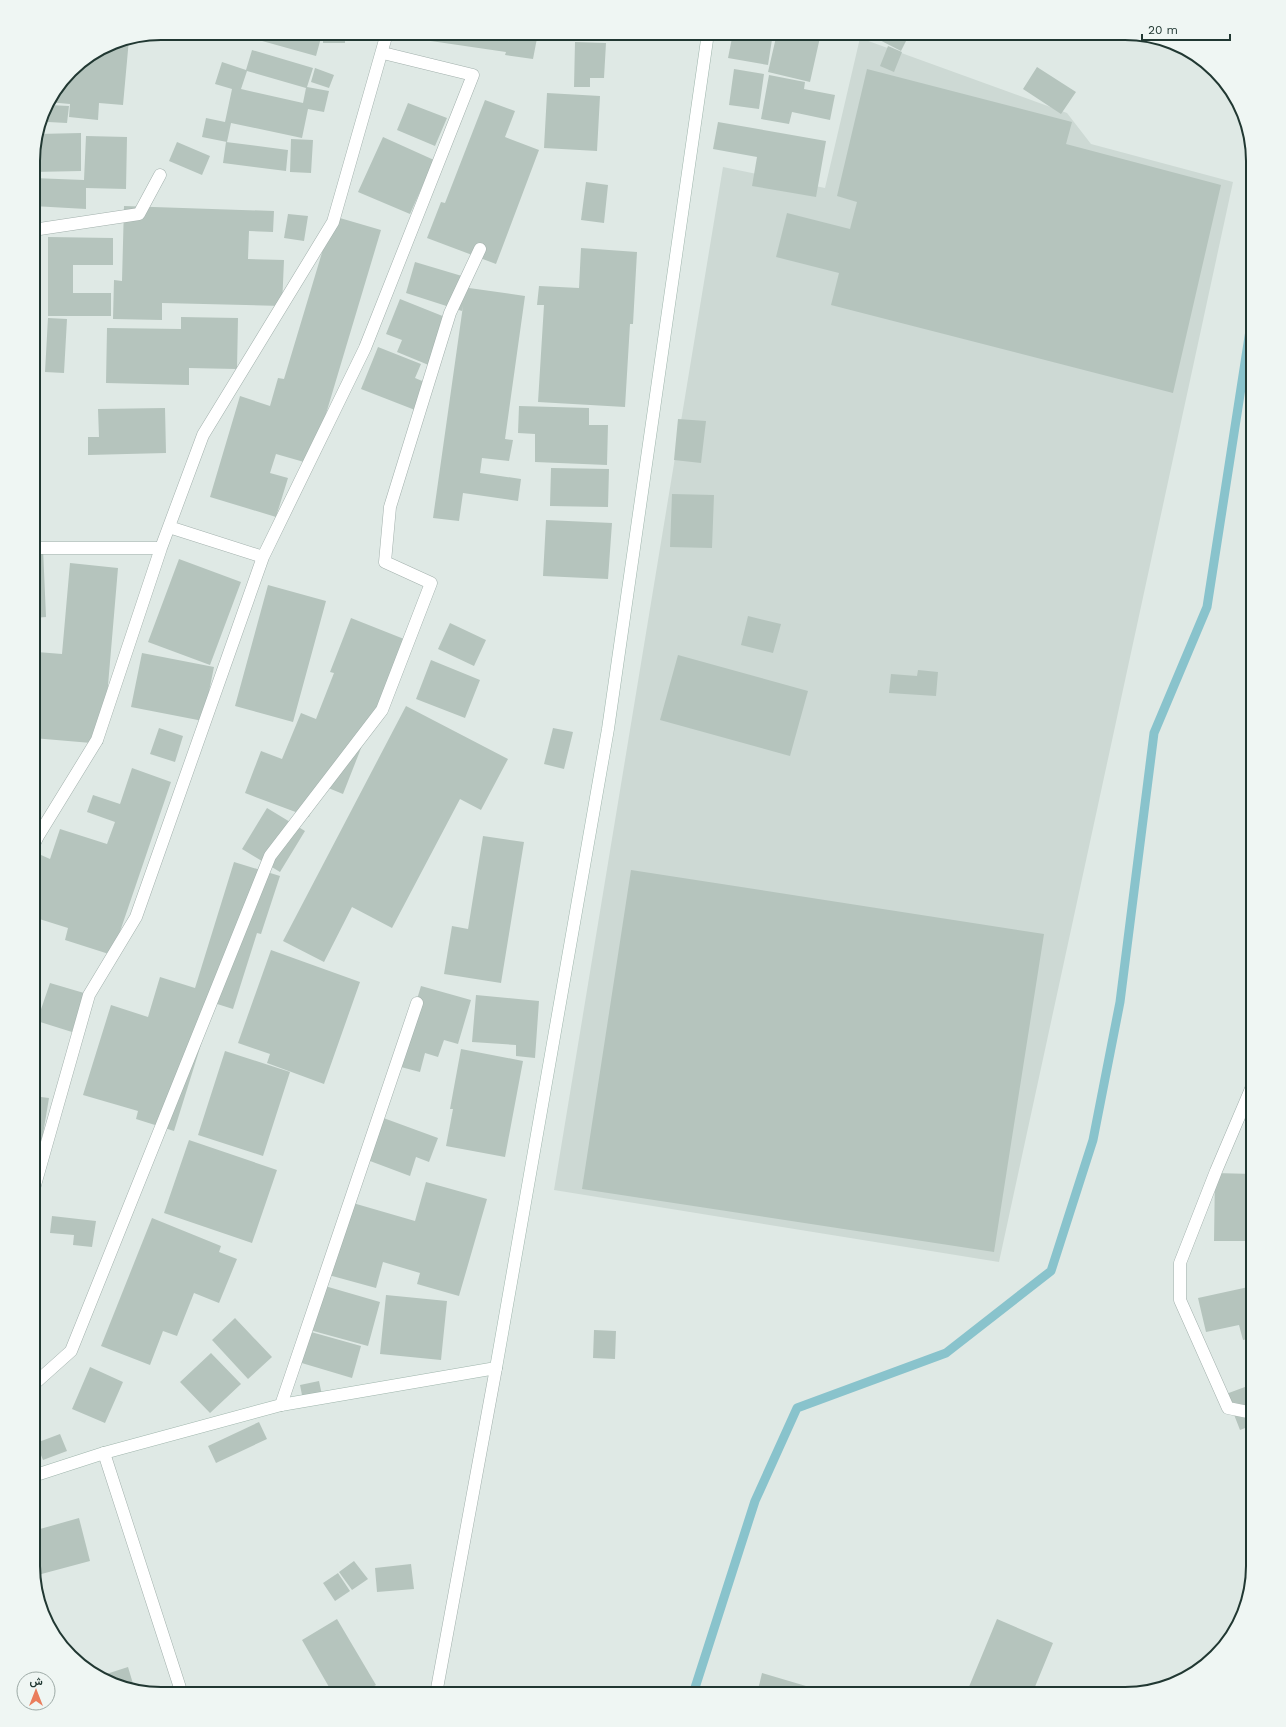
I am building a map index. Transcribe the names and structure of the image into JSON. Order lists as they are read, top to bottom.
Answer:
{
  "scale_bar": "20 m",
  "north": "top"
}
